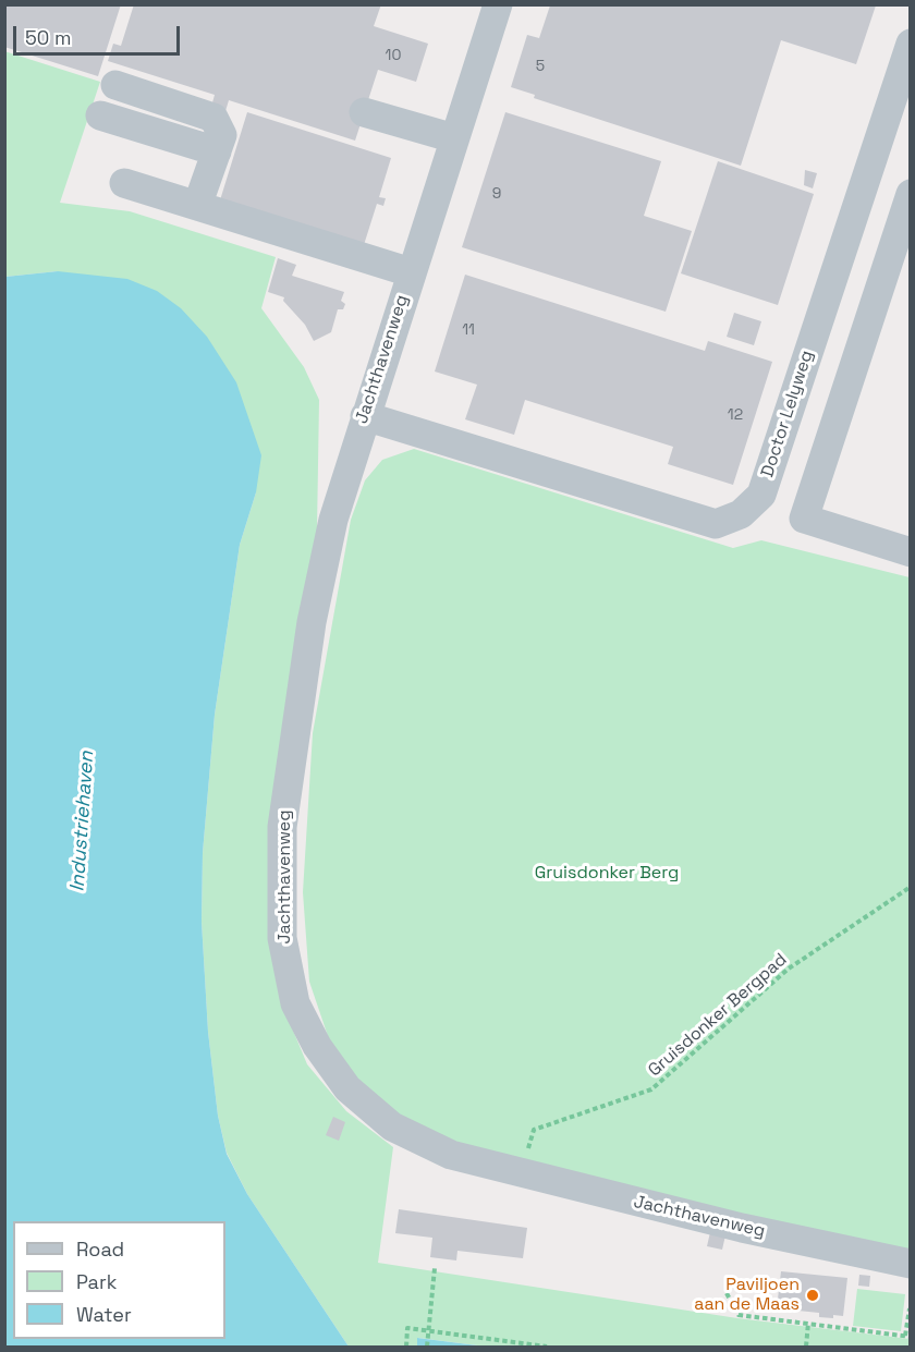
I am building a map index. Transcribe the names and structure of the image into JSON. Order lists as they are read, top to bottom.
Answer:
{
  "streets": {
    "street": ["Jachthavenweg", "Doctor Lelyweg"],
    "path": ["Gruisdonker Bergpad"]
  },
  "crossings": [
    ["Jachthavenweg", "Doctor Lelyweg"],
    ["Jachthavenweg", "Gruisdonker Bergpad"]
  ],
  "water": ["Industriehaven"],
  "parks": ["Gruisdonker Berg"],
  "places": ["Paviljoen aan de Maas"],
  "house_numbers": [
    "10",
    "5",
    "9",
    "11",
    "12"
  ],
  "legend": ["Road", "Park", "Water"],
  "scale_bar": "50 m"
}
